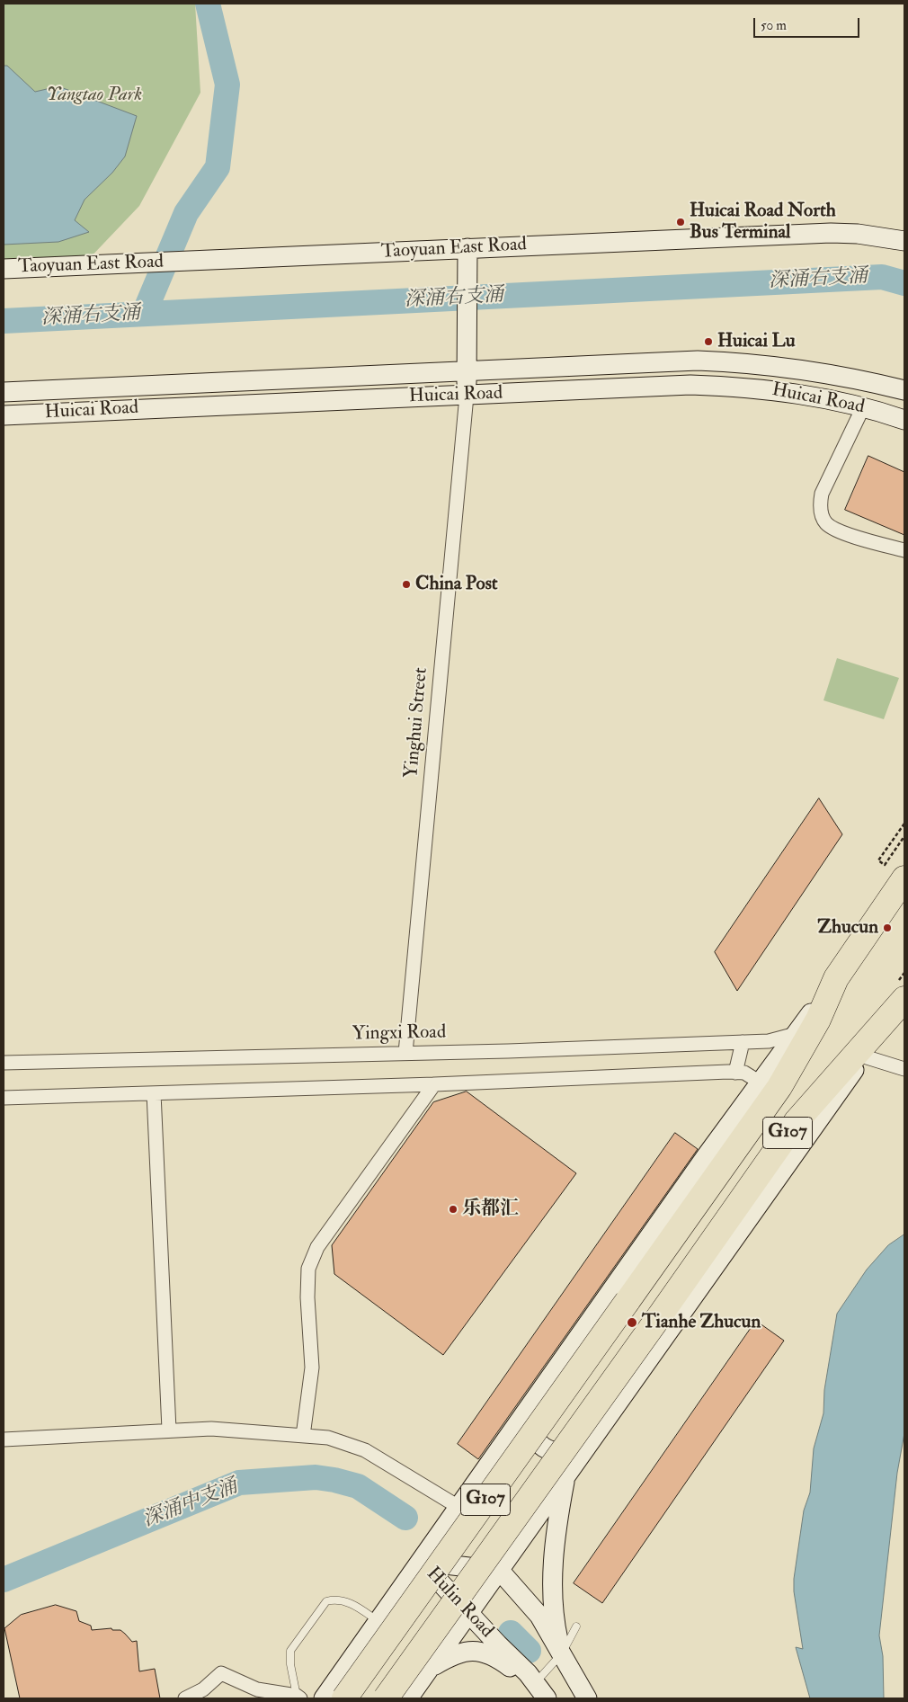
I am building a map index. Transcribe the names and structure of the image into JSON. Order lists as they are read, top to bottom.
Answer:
{
  "streets": {
    "highway": ["G107"],
    "street": [
      "Taoyuan East Road",
      "Huicai Road",
      "Yinghui Street",
      "Yingxi Road",
      "Hulin Road"
    ]
  },
  "crossings": [
    ["Huicai Road", "Yinghui Street"],
    ["Yinghui Street", "Yingxi Road"]
  ],
  "water": ["深涌右支涌", "深涌中支涌"],
  "parks": ["Yangtao Park"],
  "places": [
    "Huicai Road North Bus Terminal",
    "Huicai Lu",
    "China Post",
    "Zhucun",
    "乐都汇",
    "Tianhe Zhucun"
  ],
  "scale_bar": "50 m"
}
